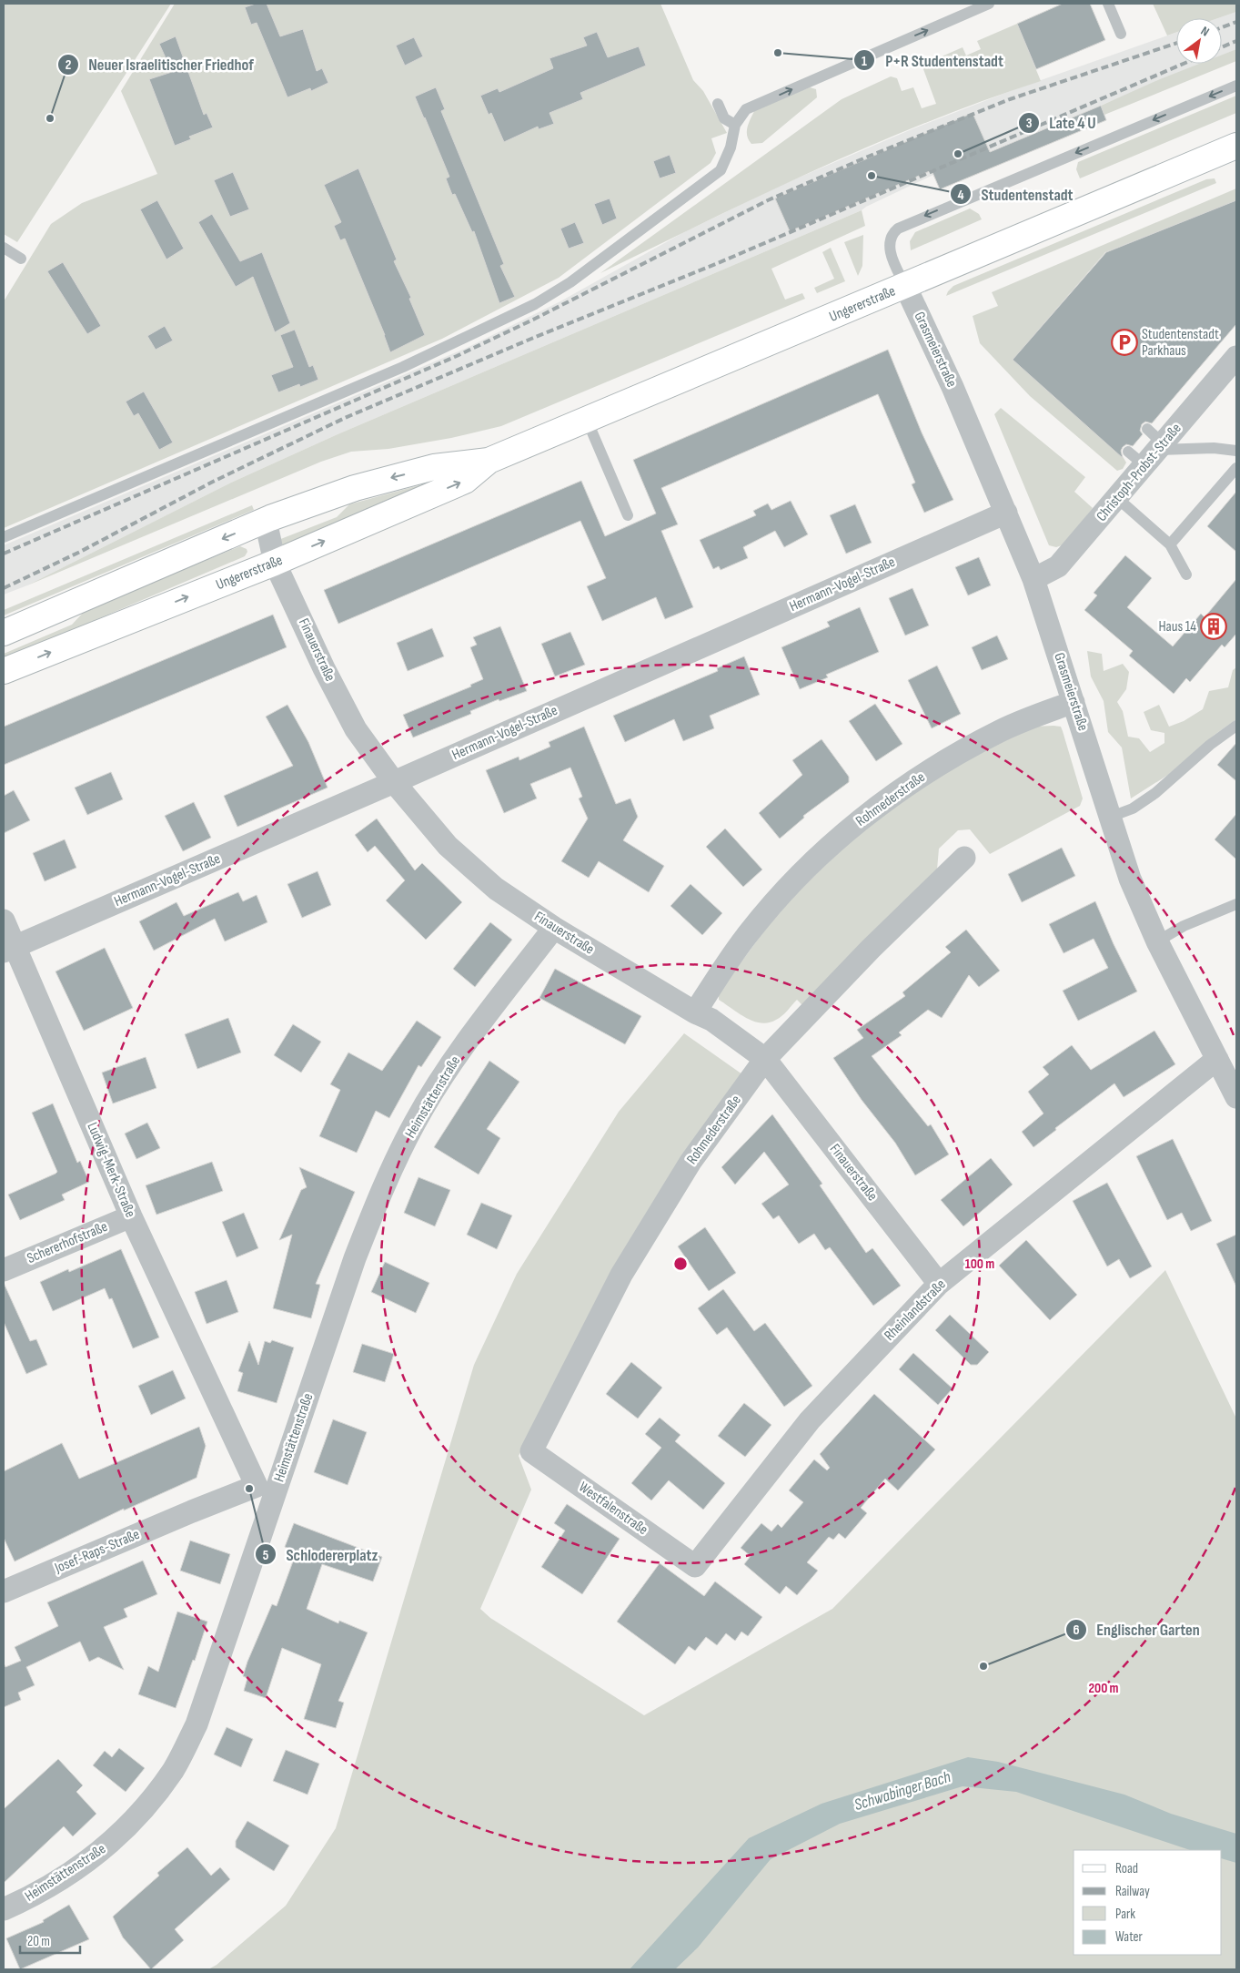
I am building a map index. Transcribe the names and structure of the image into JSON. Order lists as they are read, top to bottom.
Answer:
{
  "streets": {
    "main road": ["Ungererstraße"],
    "street": [
      "Grasmeierstraße",
      "Christoph-Probst-Straße",
      "Hermann-Vogel-Straße",
      "Finauerstraße",
      "Rohmederstraße",
      "Heimstättenstraße",
      "Ludwig-Merk-Straße",
      "Schererhofstraße",
      "Rheinlandstraße",
      "Westfalenstraße",
      "Josef-Raps-Straße"
    ]
  },
  "crossings": [
    ["Ungererstraße", "Grasmeierstraße"],
    ["Ungererstraße", "Finauerstraße"],
    ["Grasmeierstraße", "Christoph-Probst-Straße"],
    ["Grasmeierstraße", "Hermann-Vogel-Straße"],
    ["Grasmeierstraße", "Rohmederstraße"],
    ["Grasmeierstraße", "Rheinlandstraße"],
    ["Hermann-Vogel-Straße", "Finauerstraße"],
    ["Hermann-Vogel-Straße", "Ludwig-Merk-Straße"],
    ["Finauerstraße", "Rohmederstraße"],
    ["Finauerstraße", "Heimstättenstraße"],
    ["Finauerstraße", "Rheinlandstraße"],
    ["Rohmederstraße", "Westfalenstraße"],
    ["Heimstättenstraße", "Ludwig-Merk-Straße"],
    ["Heimstättenstraße", "Josef-Raps-Straße"],
    ["Ludwig-Merk-Straße", "Schererhofstraße"],
    ["Ludwig-Merk-Straße", "Josef-Raps-Straße"],
    ["Rheinlandstraße", "Westfalenstraße"]
  ],
  "water": ["Schwabinger Bach"],
  "places": {
    "other": [
      "P+R Studentenstadt",
      "Neuer Israelitischer Friedhof",
      "Late 4 U",
      "Studentenstadt",
      "Schlodererplatz",
      "Englischer Garten"
    ],
    "parking": ["Studentenstadt Parkhaus"],
    "building": ["Haus 14"]
  },
  "legend": [
    "Road",
    "Railway",
    "Park",
    "Water"
  ],
  "scale_bar": "20 m",
  "north": "top right",
  "rings": ["100 m", "200 m"]
}
